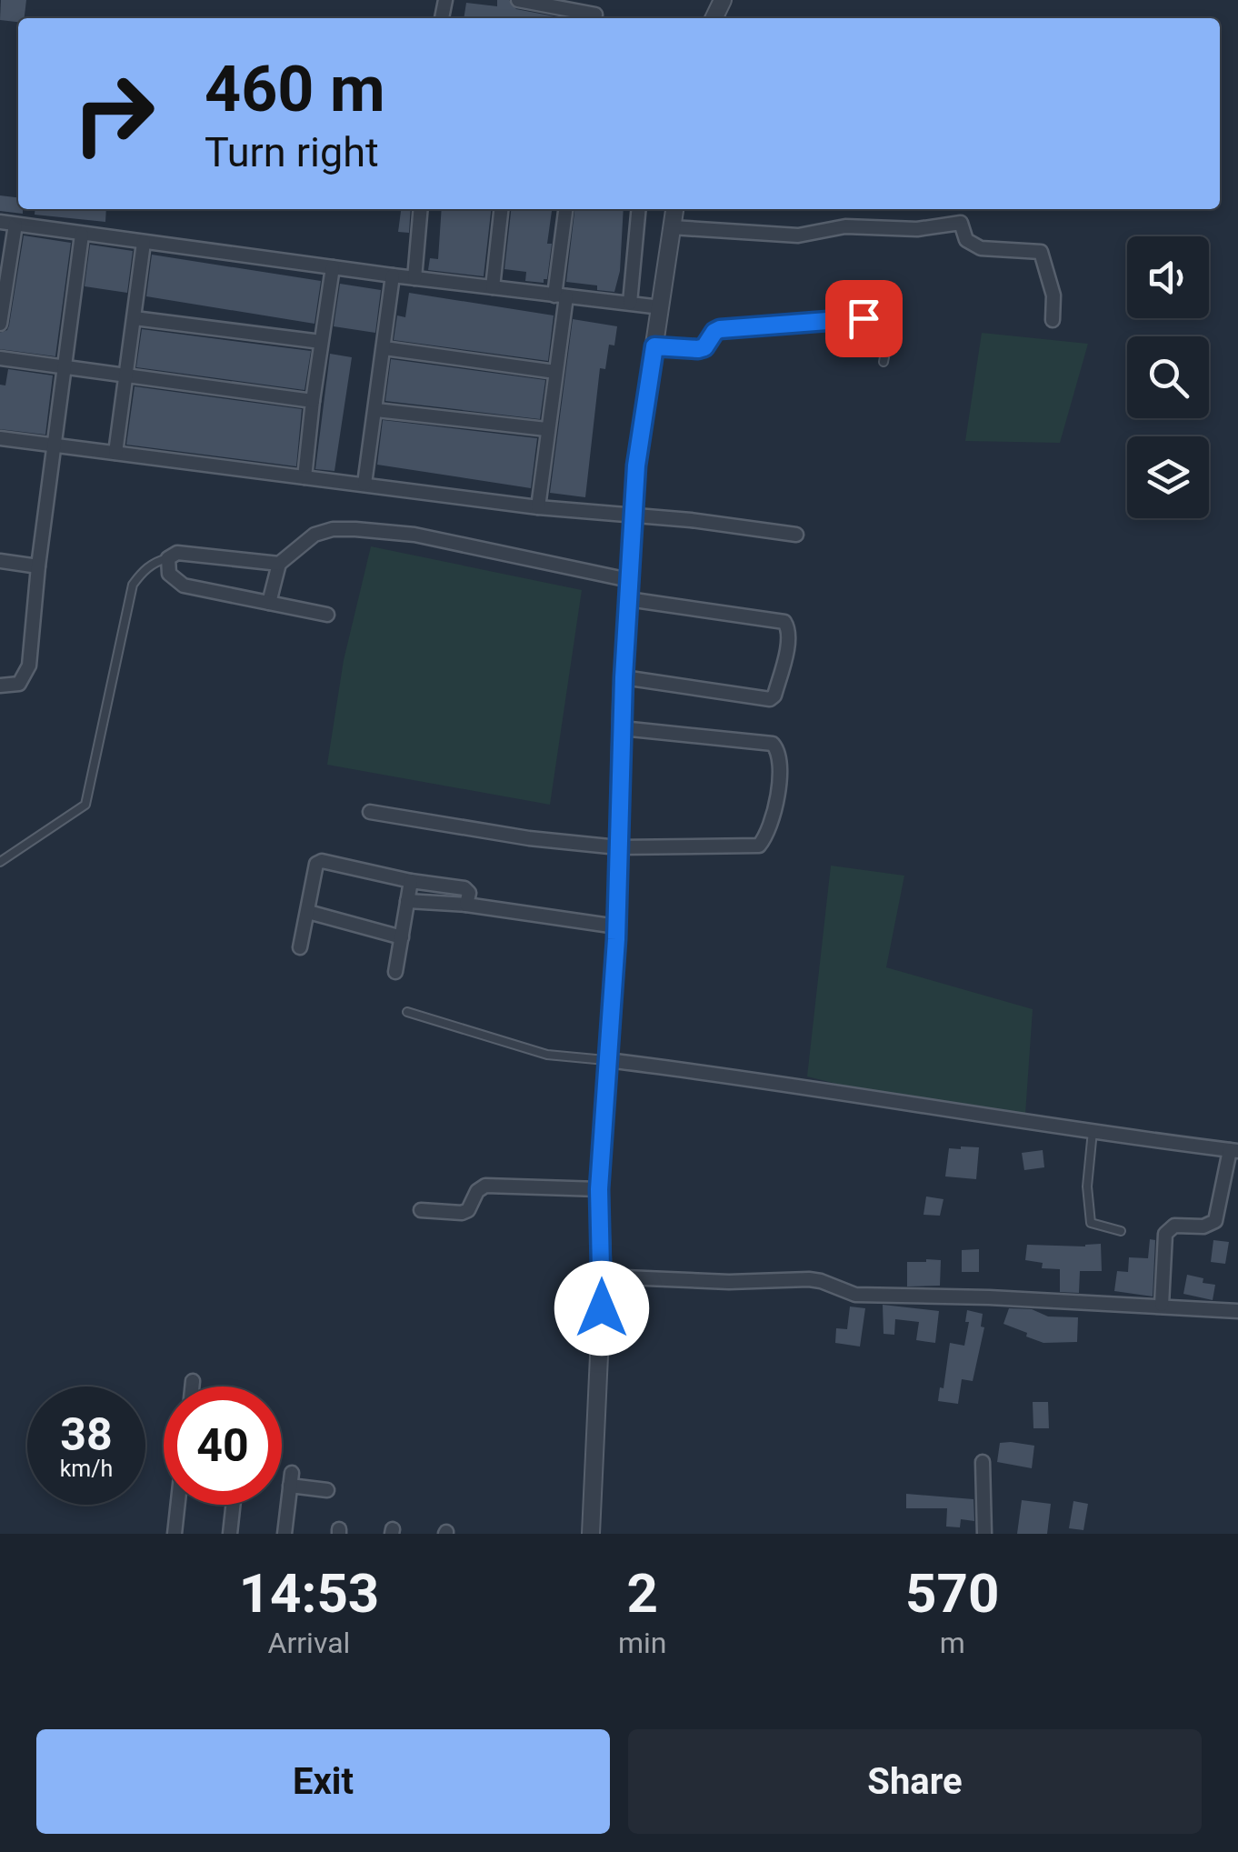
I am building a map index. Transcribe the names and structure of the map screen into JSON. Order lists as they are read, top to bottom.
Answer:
{
  "page": {
    "turn": ["460 m", "Turn right"],
    "speed": "38 km/h",
    "limit": "40",
    "eta": [
      "14:53",
      "Arrival",
      "2",
      "min",
      "570",
      "m"
    ],
    "buttons": ["Exit", "Share"]
  }
}
